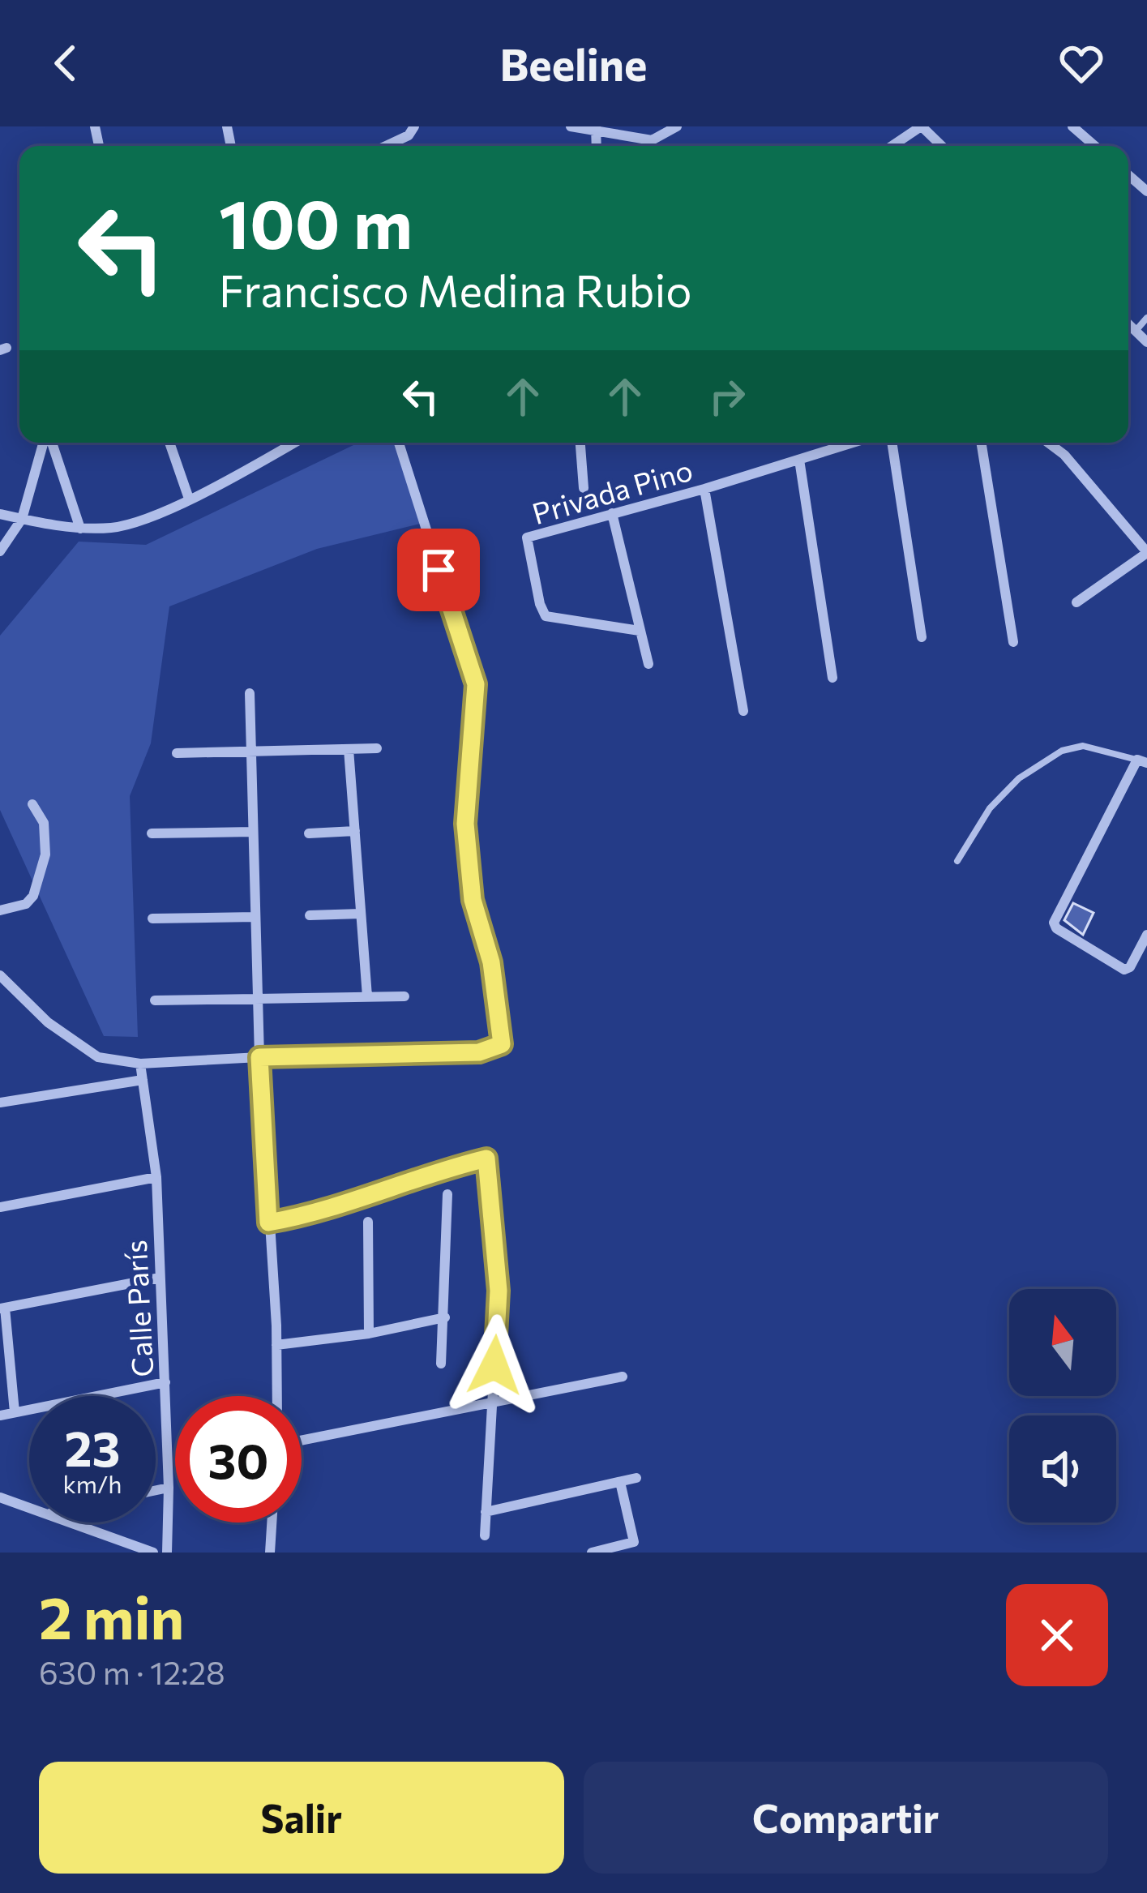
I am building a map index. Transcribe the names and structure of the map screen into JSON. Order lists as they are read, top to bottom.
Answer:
{
  "streets": {
    "street": ["Privada Pino", "Calle París"]
  },
  "north": "top",
  "page": {
    "header": "Beeline",
    "turn": ["100 m", "Francisco Medina Rubio"],
    "speed": "23 km/h",
    "limit": "30",
    "heading": ["2 min", "630 m · 12:28"],
    "buttons": ["Salir", "Compartir"]
  }
}
